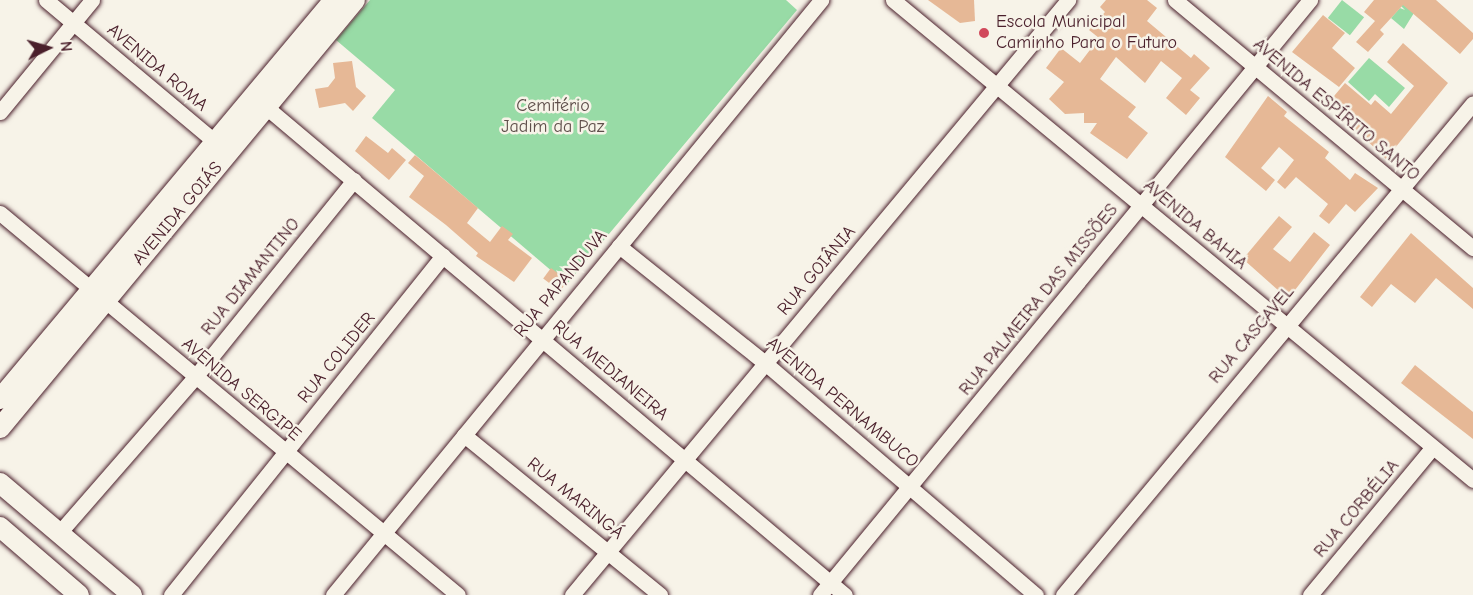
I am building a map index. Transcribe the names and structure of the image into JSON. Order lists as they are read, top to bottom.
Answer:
{
  "streets": {
    "main road": ["AVENIDA GOIÁS"],
    "street": [
      "AVENIDA ROMA",
      "AVENIDA ESPÍRITO SANTO",
      "AVENIDA BAHIA",
      "RUA GOIÂNIA",
      "RUA DIAMANTINO",
      "RUA PAPANDUVA",
      "RUA PALMEIRA DAS MISSÕES",
      "RUA CASCAVEL",
      "RUA COLIDER",
      "RUA MEDIANEIRA",
      "AVENIDA SERGIPE",
      "AVENIDA PERNAMBUCO",
      "RUA MARINGÁ",
      "RUA CORBÉLIA"
    ]
  },
  "crossings": [
    ["AVENIDA ROMA", "AVENIDA GOIÁS"],
    ["AVENIDA ESPÍRITO SANTO", "RUA PALMEIRA DAS MISSÕES"],
    ["AVENIDA ESPÍRITO SANTO", "RUA CASCAVEL"],
    ["AVENIDA GOIÁS", "RUA MEDIANEIRA"],
    ["AVENIDA GOIÁS", "AVENIDA SERGIPE"],
    ["AVENIDA BAHIA", "RUA GOIÂNIA"],
    ["AVENIDA BAHIA", "RUA PALMEIRA DAS MISSÕES"],
    ["AVENIDA BAHIA", "RUA CASCAVEL"],
    ["AVENIDA BAHIA", "RUA CORBÉLIA"],
    ["RUA GOIÂNIA", "RUA MEDIANEIRA"],
    ["RUA GOIÂNIA", "AVENIDA PERNAMBUCO"],
    ["RUA GOIÂNIA", "RUA MARINGÁ"],
    ["RUA DIAMANTINO", "RUA MEDIANEIRA"],
    ["RUA DIAMANTINO", "AVENIDA SERGIPE"],
    ["RUA PAPANDUVA", "RUA MEDIANEIRA"],
    ["RUA PAPANDUVA", "AVENIDA SERGIPE"],
    ["RUA PAPANDUVA", "AVENIDA PERNAMBUCO"],
    ["RUA PAPANDUVA", "RUA MARINGÁ"],
    ["RUA PALMEIRA DAS MISSÕES", "RUA MEDIANEIRA"],
    ["RUA PALMEIRA DAS MISSÕES", "AVENIDA PERNAMBUCO"],
    ["RUA COLIDER", "RUA MEDIANEIRA"],
    ["RUA COLIDER", "AVENIDA SERGIPE"]
  ],
  "parks": ["Cemitério Jadim da Paz"],
  "places": ["Escola Municipal Caminho Para o Futuro"],
  "north": "right"
}
